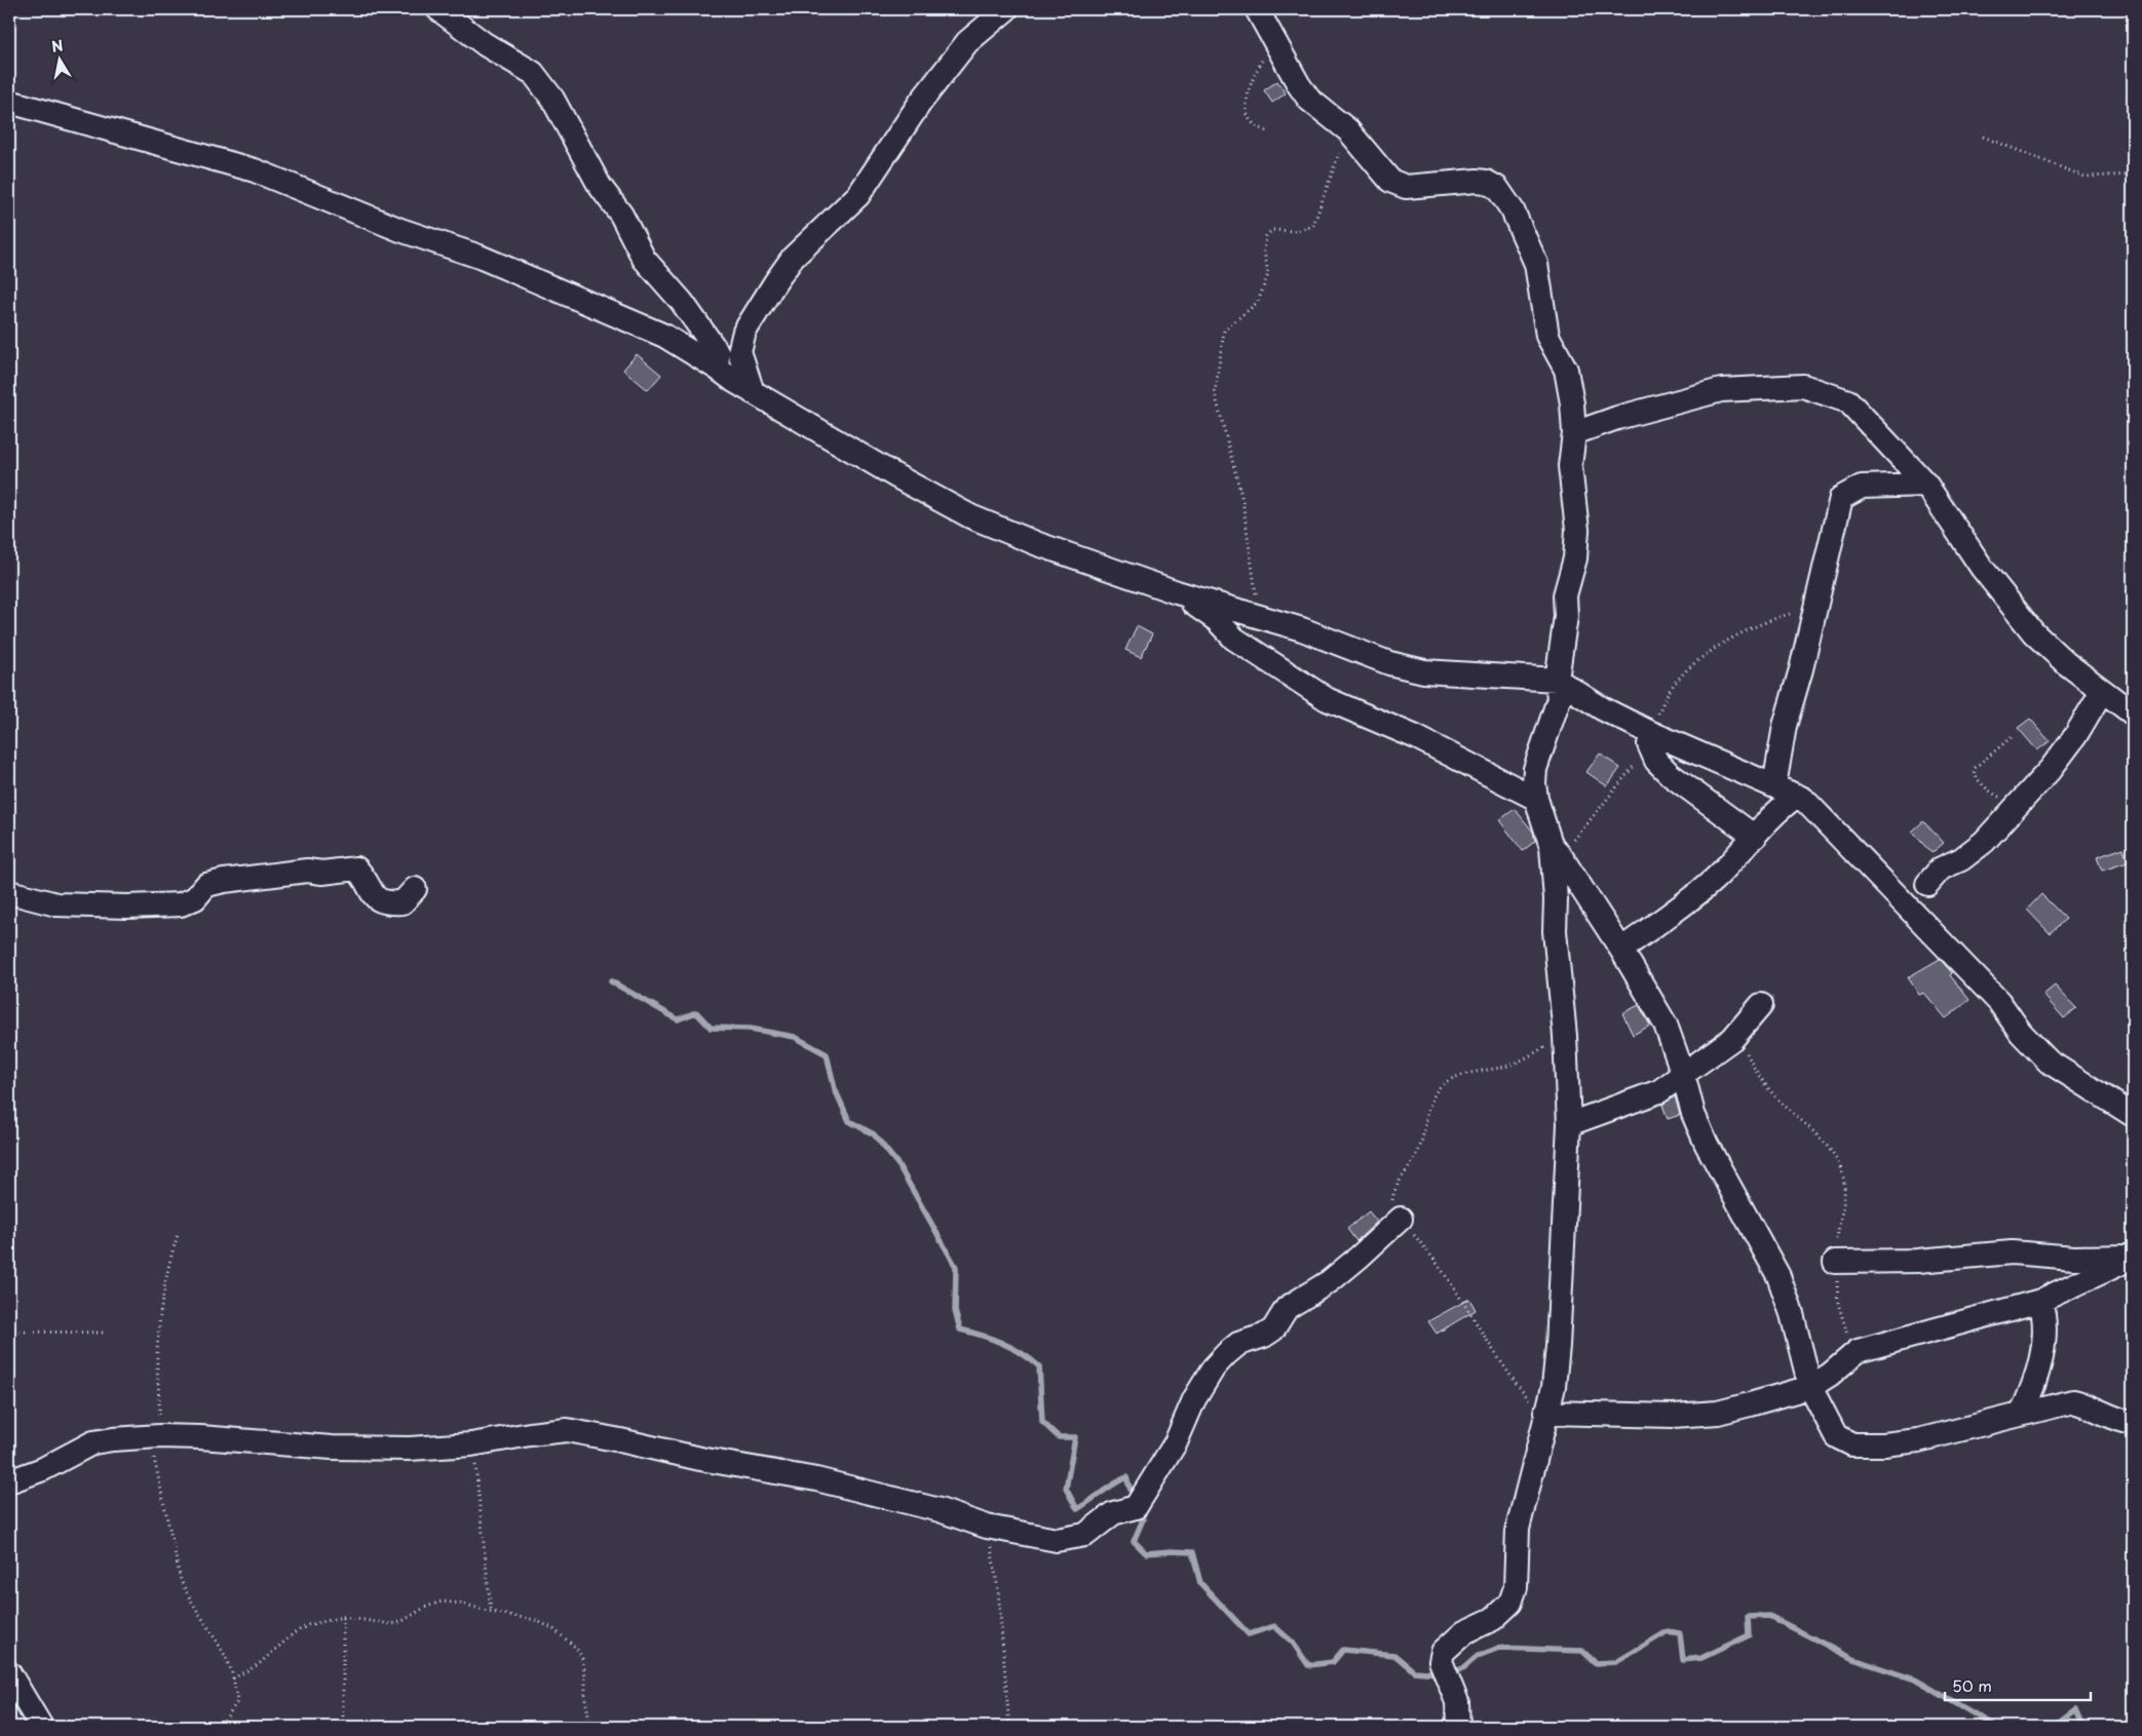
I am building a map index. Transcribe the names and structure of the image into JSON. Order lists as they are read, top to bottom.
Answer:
{
  "scale_bar": "50 m",
  "north": "top"
}
